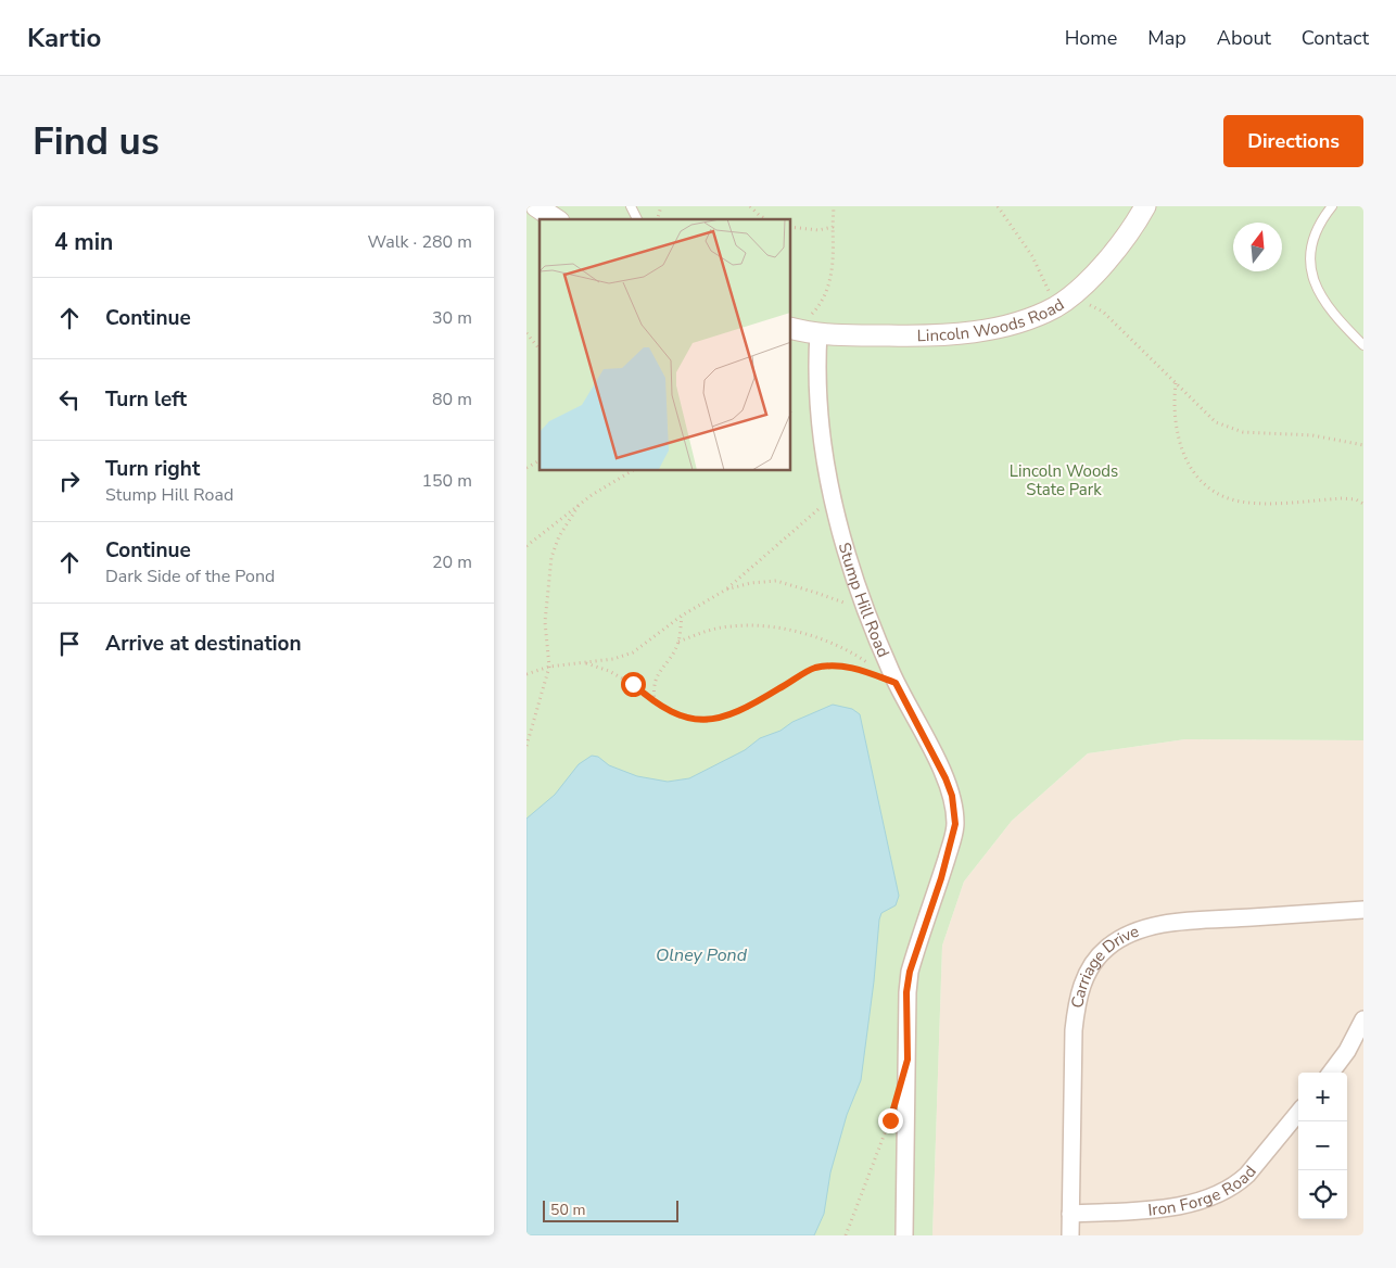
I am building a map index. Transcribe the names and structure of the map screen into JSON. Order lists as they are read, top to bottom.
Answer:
{
  "streets": {
    "street": [
      "Lincoln Woods Road",
      "Stump Hill Road",
      "Carriage Drive",
      "Iron Forge Road"
    ]
  },
  "crossings": [
    ["Lincoln Woods Road", "Stump Hill Road"],
    ["Carriage Drive", "Iron Forge Road"]
  ],
  "water": ["Olney Pond"],
  "parks": ["Lincoln Woods State Park"],
  "scale_bar": "50 m",
  "north": "top",
  "page": {
    "header": "Kartio",
    "nav": [
      "Home",
      "Map",
      "About",
      "Contact"
    ],
    "buttons": "Directions",
    "title": "Find us",
    "heading": ["4 min", "Walk · 280 m"],
    "list": [
      ["Continue", "30 m"],
      ["Turn left", "80 m"],
      ["Turn right", "Stump Hill Road", "150 m"],
      ["Continue", "Dark Side of the Pond", "20 m"],
      "Arrive at destination"
    ],
    "map_buttons": ["+", "−"],
    "scale": "50 m"
  }
}
